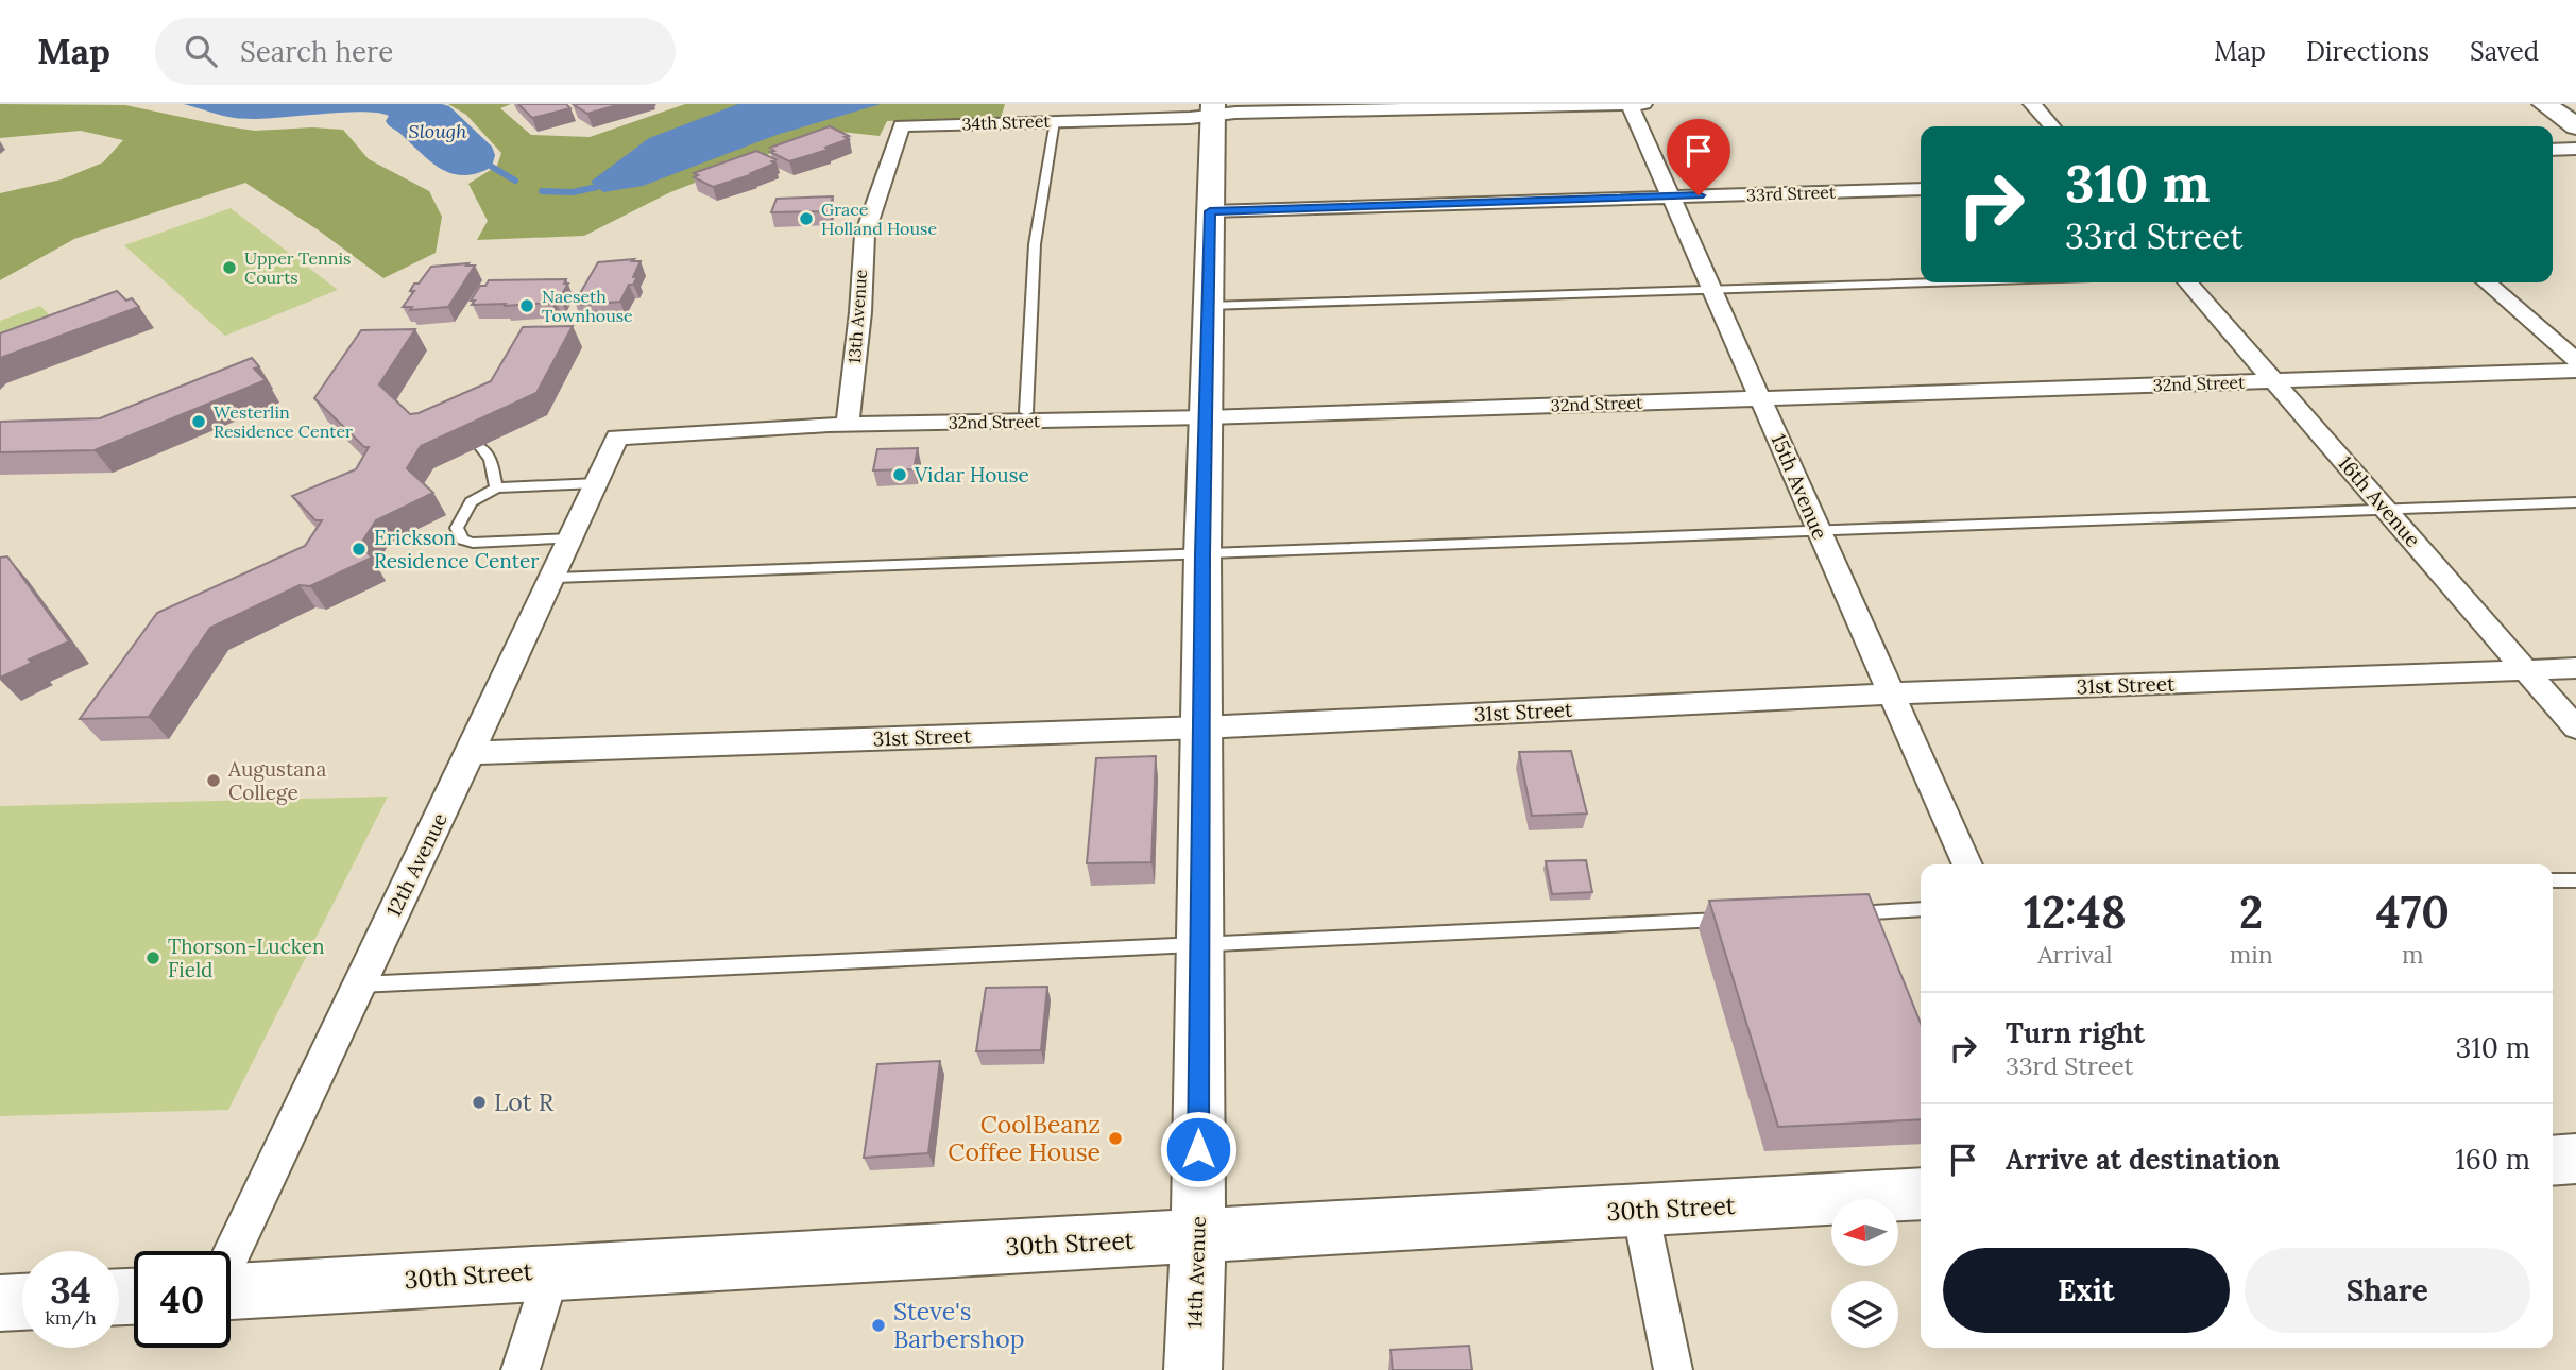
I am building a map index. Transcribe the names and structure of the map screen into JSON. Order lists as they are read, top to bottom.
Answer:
{
  "streets": {
    "street": [
      "34th Street",
      "33rd Street",
      "13th Avenue",
      "32nd Street",
      "15th Avenue",
      "16th Avenue",
      "31st Street",
      "12th Avenue",
      "30th Street",
      "14th Avenue"
    ]
  },
  "crossings": [
    ["34th Street", "13th Avenue"],
    ["34th Street", "15th Avenue"],
    ["34th Street", "14th Avenue"],
    ["33rd Street", "15th Avenue"],
    ["33rd Street", "14th Avenue"],
    ["13th Avenue", "32nd Street"],
    ["32nd Street", "15th Avenue"],
    ["32nd Street", "16th Avenue"],
    ["32nd Street", "12th Avenue"],
    ["32nd Street", "14th Avenue"],
    ["15th Avenue", "31st Street"],
    ["16th Avenue", "31st Street"],
    ["31st Street", "12th Avenue"],
    ["31st Street", "14th Avenue"],
    ["30th Street", "14th Avenue"]
  ],
  "water": ["Slough"],
  "places": [
    "Grace Holland House",
    "Upper Tennis Courts",
    "Naeseth Townhouse",
    "Westerlin Residence Center",
    "Vidar House",
    "Erickson Residence Center",
    "Augustana College",
    "Thorson-Lucken Field",
    "Lot R",
    "CoolBeanz Coffee House",
    "Steve's Barbershop"
  ],
  "north": "left",
  "page": {
    "header": "Map",
    "search": "Search here",
    "nav": ["Map", "Directions", "Saved"],
    "turn": ["310 m", "33rd Street"],
    "eta": [
      "12:48",
      "Arrival",
      "2",
      "min",
      "470",
      "m"
    ],
    "list": [
      {
        "name": "Turn right",
        "note": "33rd Street",
        "value": "310 m"
      },
      {
        "name": "Arrive at destination",
        "value": "160 m"
      }
    ],
    "buttons": ["Exit", "Share"],
    "speed": "34 km/h",
    "limit": "40"
  }
}
